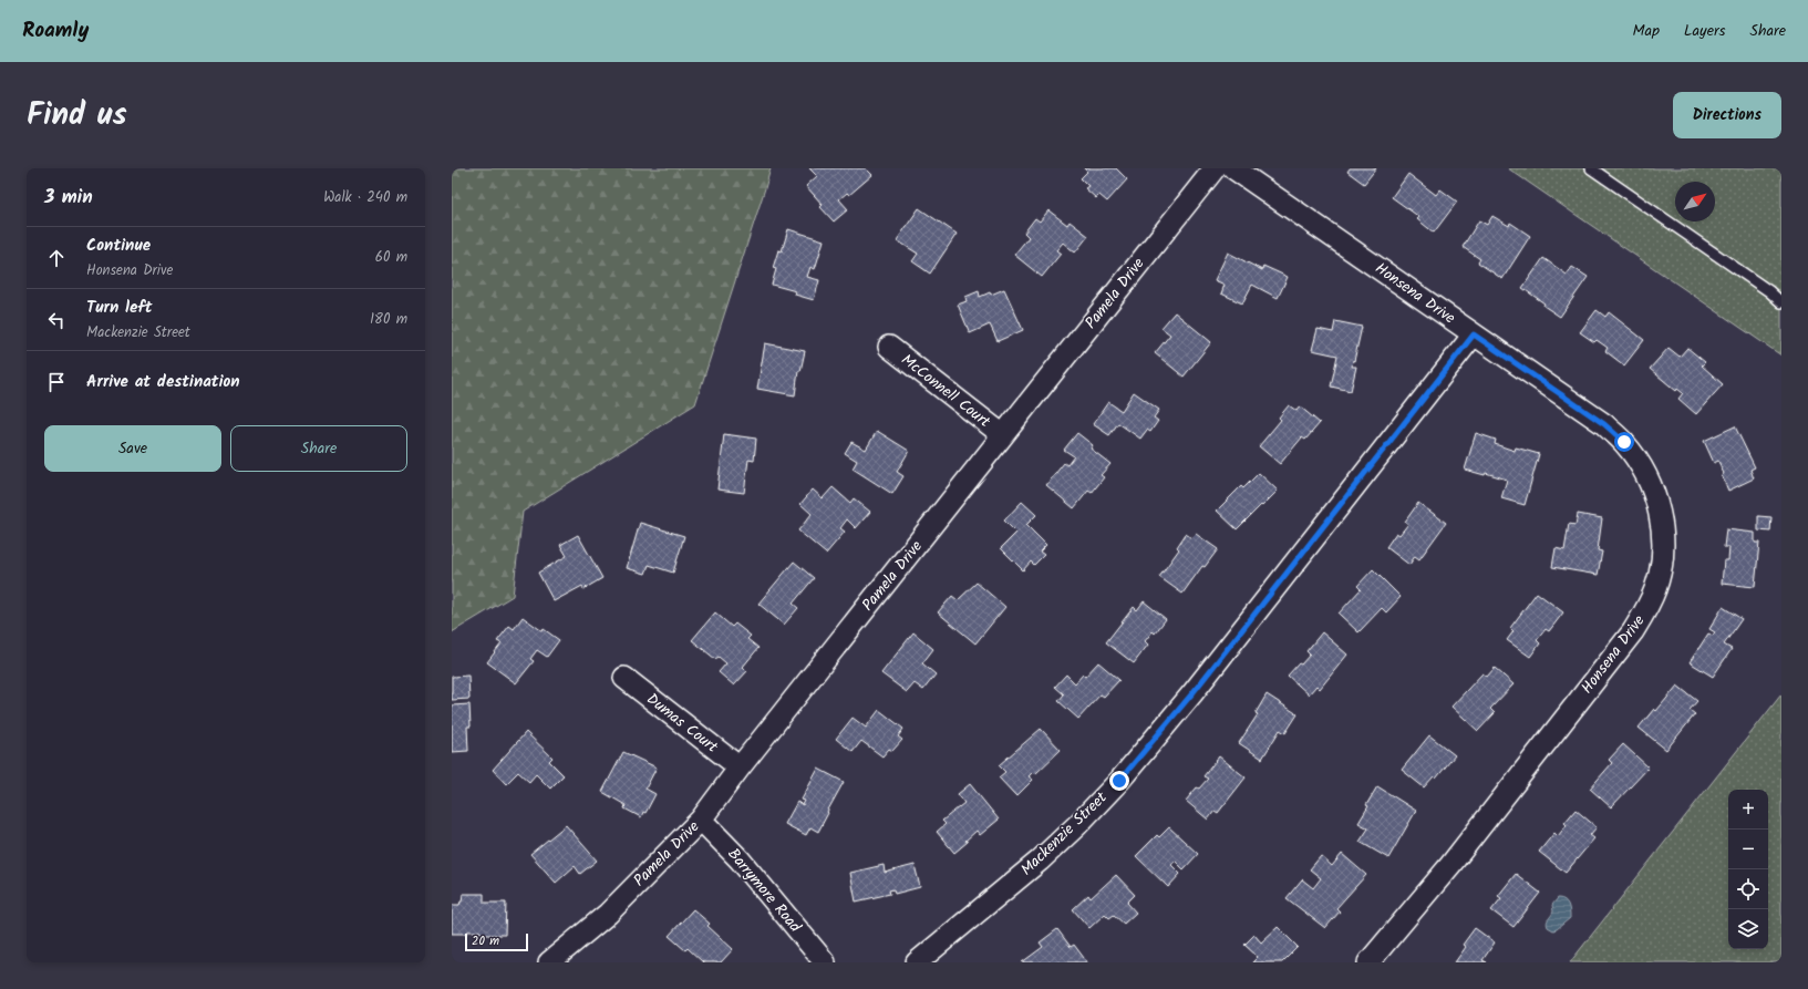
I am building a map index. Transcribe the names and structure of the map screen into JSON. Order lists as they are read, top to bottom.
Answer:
{
  "streets": {
    "street": [
      "Pamela Drive",
      "Honsena Drive",
      "McConnell Court",
      "Dumas Court",
      "Mackenzie Street",
      "Barrymore Road"
    ]
  },
  "crossings": [
    ["Pamela Drive", "McConnell Court"],
    ["Pamela Drive", "Dumas Court"],
    ["Pamela Drive", "Barrymore Road"],
    ["Honsena Drive", "Mackenzie Street"]
  ],
  "scale_bar": "20 m",
  "north": "top right",
  "page": {
    "header": "Roamly",
    "nav": ["Map", "Layers", "Share"],
    "title": "Find us",
    "buttons": [
      "Directions",
      ["Save", "Share"]
    ],
    "heading": ["3 min", "Walk · 240 m"],
    "list": [
      ["Continue", "Honsena Drive", "60 m"],
      ["Turn left", "Mackenzie Street", "180 m"],
      "Arrive at destination"
    ],
    "map_buttons": ["+", "−"],
    "scale": "20 m"
  }
}
